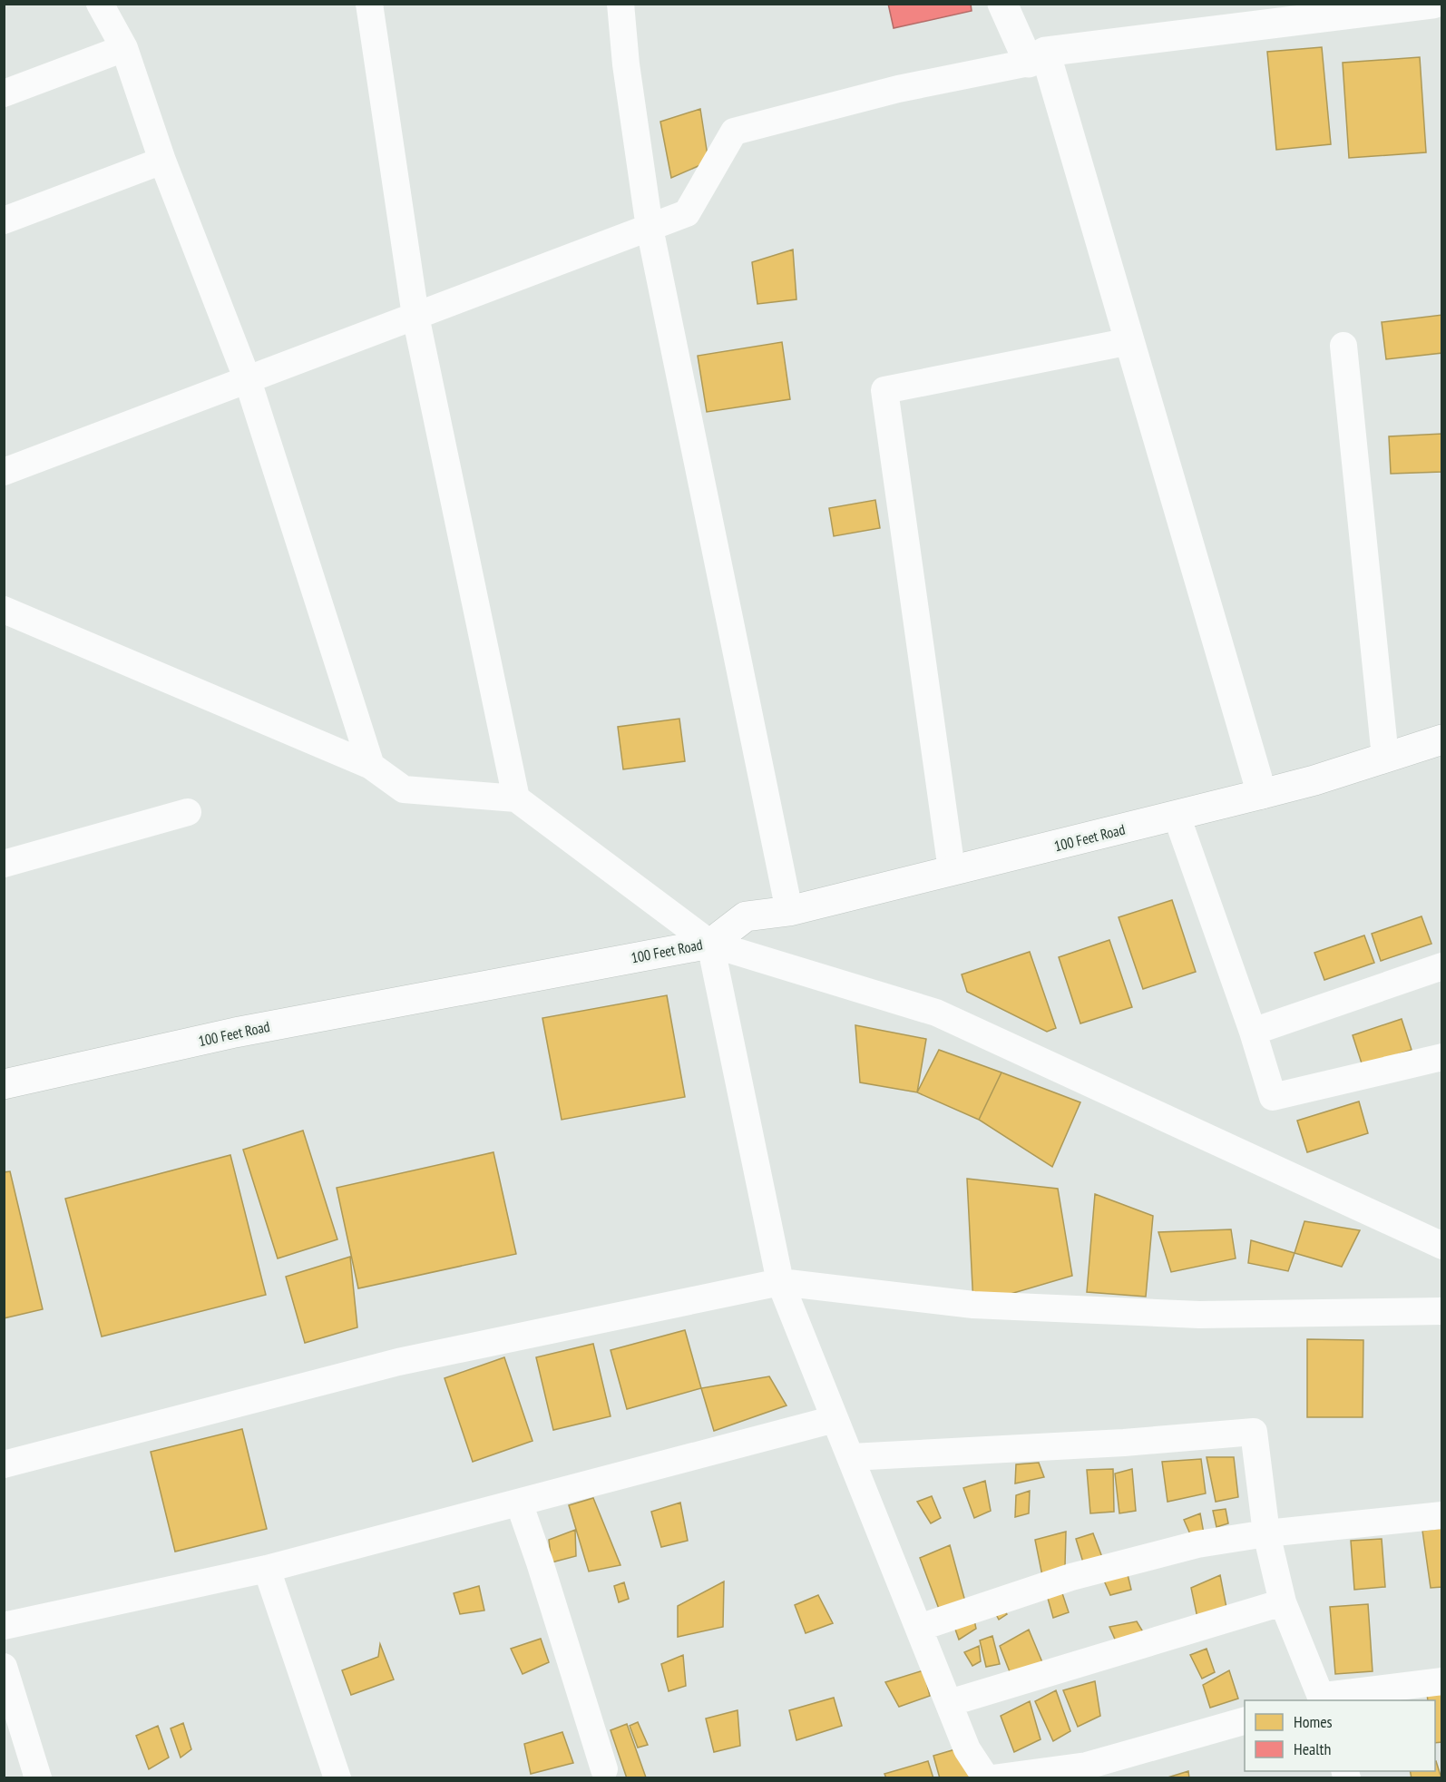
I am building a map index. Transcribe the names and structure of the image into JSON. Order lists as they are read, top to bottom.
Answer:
{
  "streets": {
    "main road": ["100 Feet Road"]
  },
  "legend": ["Homes", "Health"]
}
